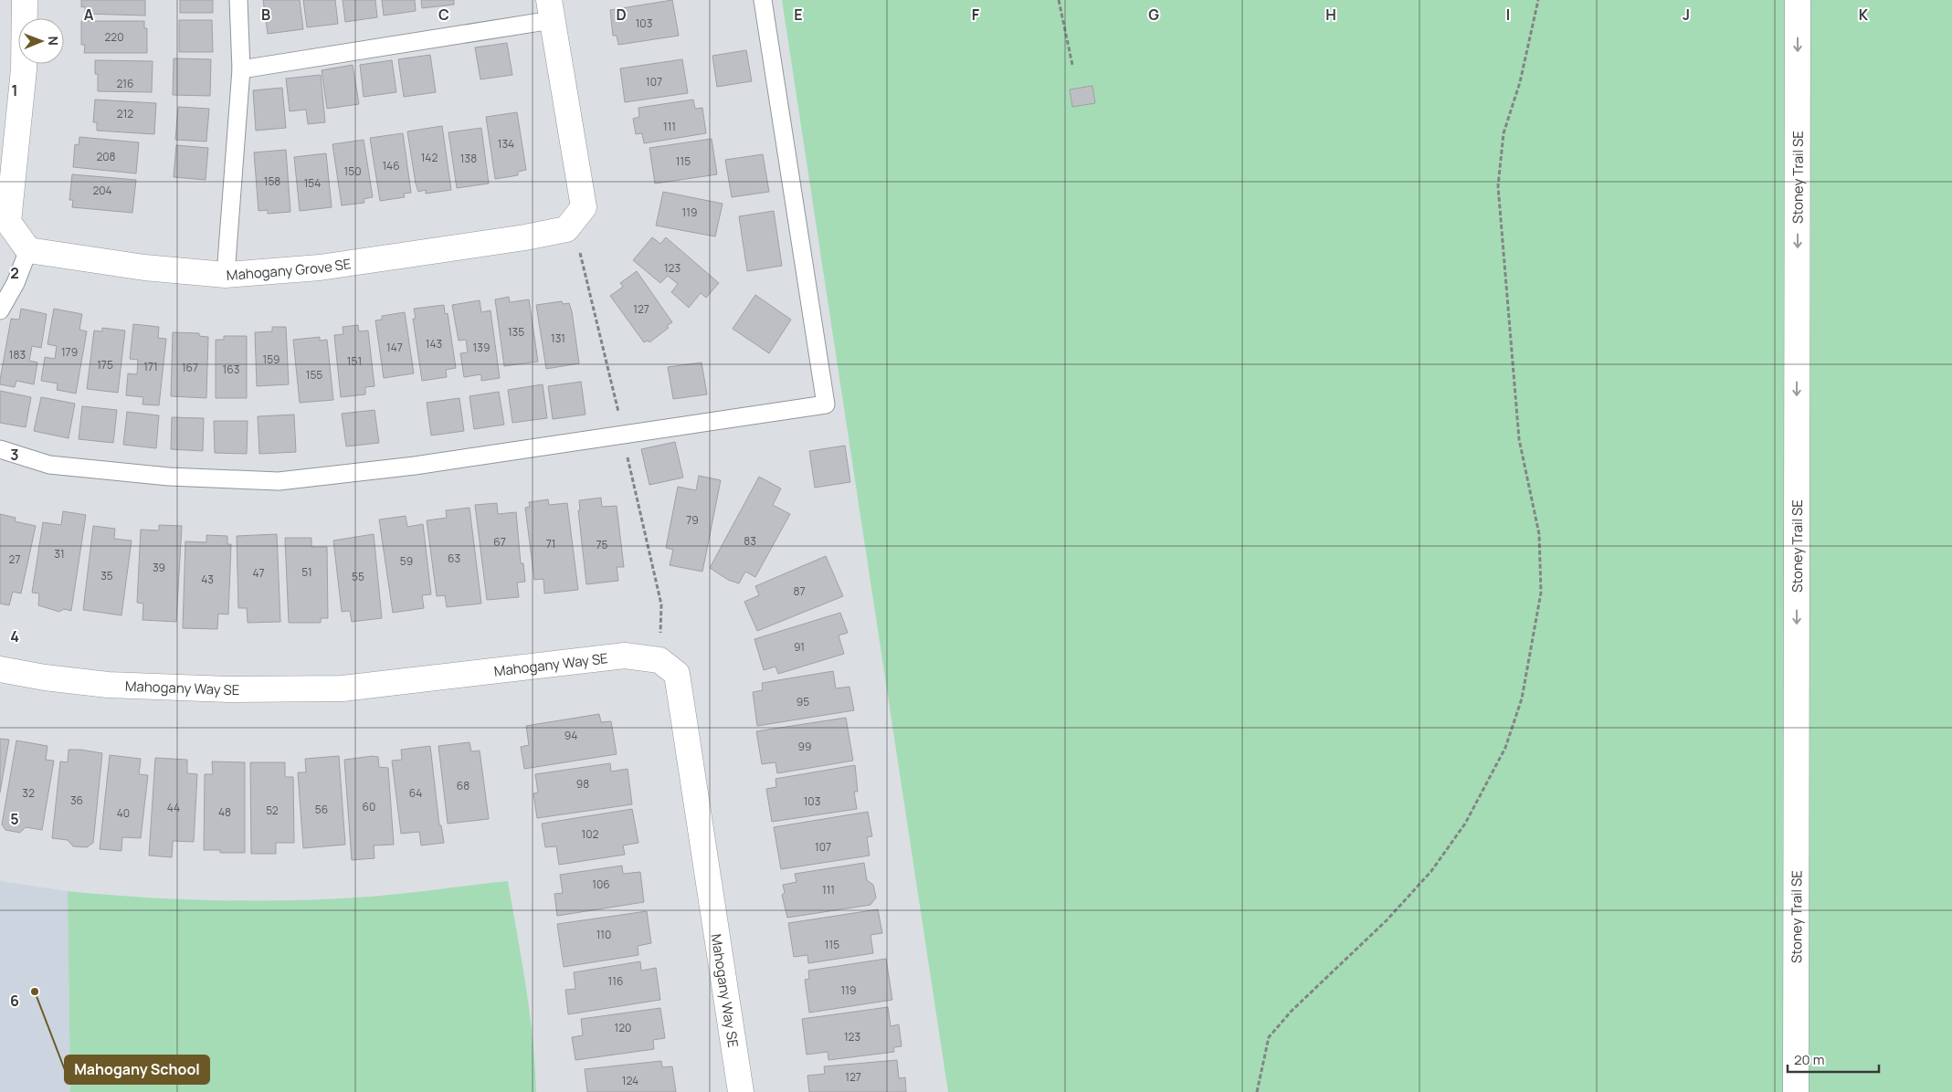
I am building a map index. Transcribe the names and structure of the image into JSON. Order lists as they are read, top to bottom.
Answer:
{
  "streets": {
    "main road": ["Stoney Trail SE", "Mahogany Grove SE", "Mahogany Way SE"]
  },
  "one_way": ["Stoney Trail SE"],
  "places": ["Mahogany School"],
  "house_numbers": [
    "103",
    "220",
    "107",
    "216",
    "212",
    "111",
    "134",
    "208",
    "142",
    "138",
    "115",
    "146",
    "150",
    "158",
    "154",
    "204",
    "119",
    "123",
    "127",
    "135",
    "131",
    "143",
    "147",
    "139",
    "179",
    "183",
    "159",
    "151",
    "175",
    "171",
    "167",
    "163",
    "155",
    "79",
    "83",
    "67",
    "71",
    "75",
    "31",
    "63",
    "27",
    "59",
    "39",
    "51",
    "47",
    "35",
    "55",
    "43",
    "87",
    "91",
    "95",
    "94",
    "99",
    "98",
    "68",
    "32",
    "64",
    "36",
    "103",
    "60",
    "44",
    "56",
    "52",
    "48",
    "40",
    "102",
    "107",
    "106",
    "111",
    "110",
    "115",
    "116",
    "119",
    "120",
    "123",
    "127",
    "124"
  ],
  "scale_bar": "20 m",
  "north": "right",
  "grid": {
    "columns": [
      "A",
      "B",
      "C",
      "D",
      "E",
      "F",
      "G",
      "H",
      "I",
      "J",
      "K"
    ],
    "rows": [
      "1",
      "2",
      "3",
      "4",
      "5",
      "6"
    ]
  }
}
